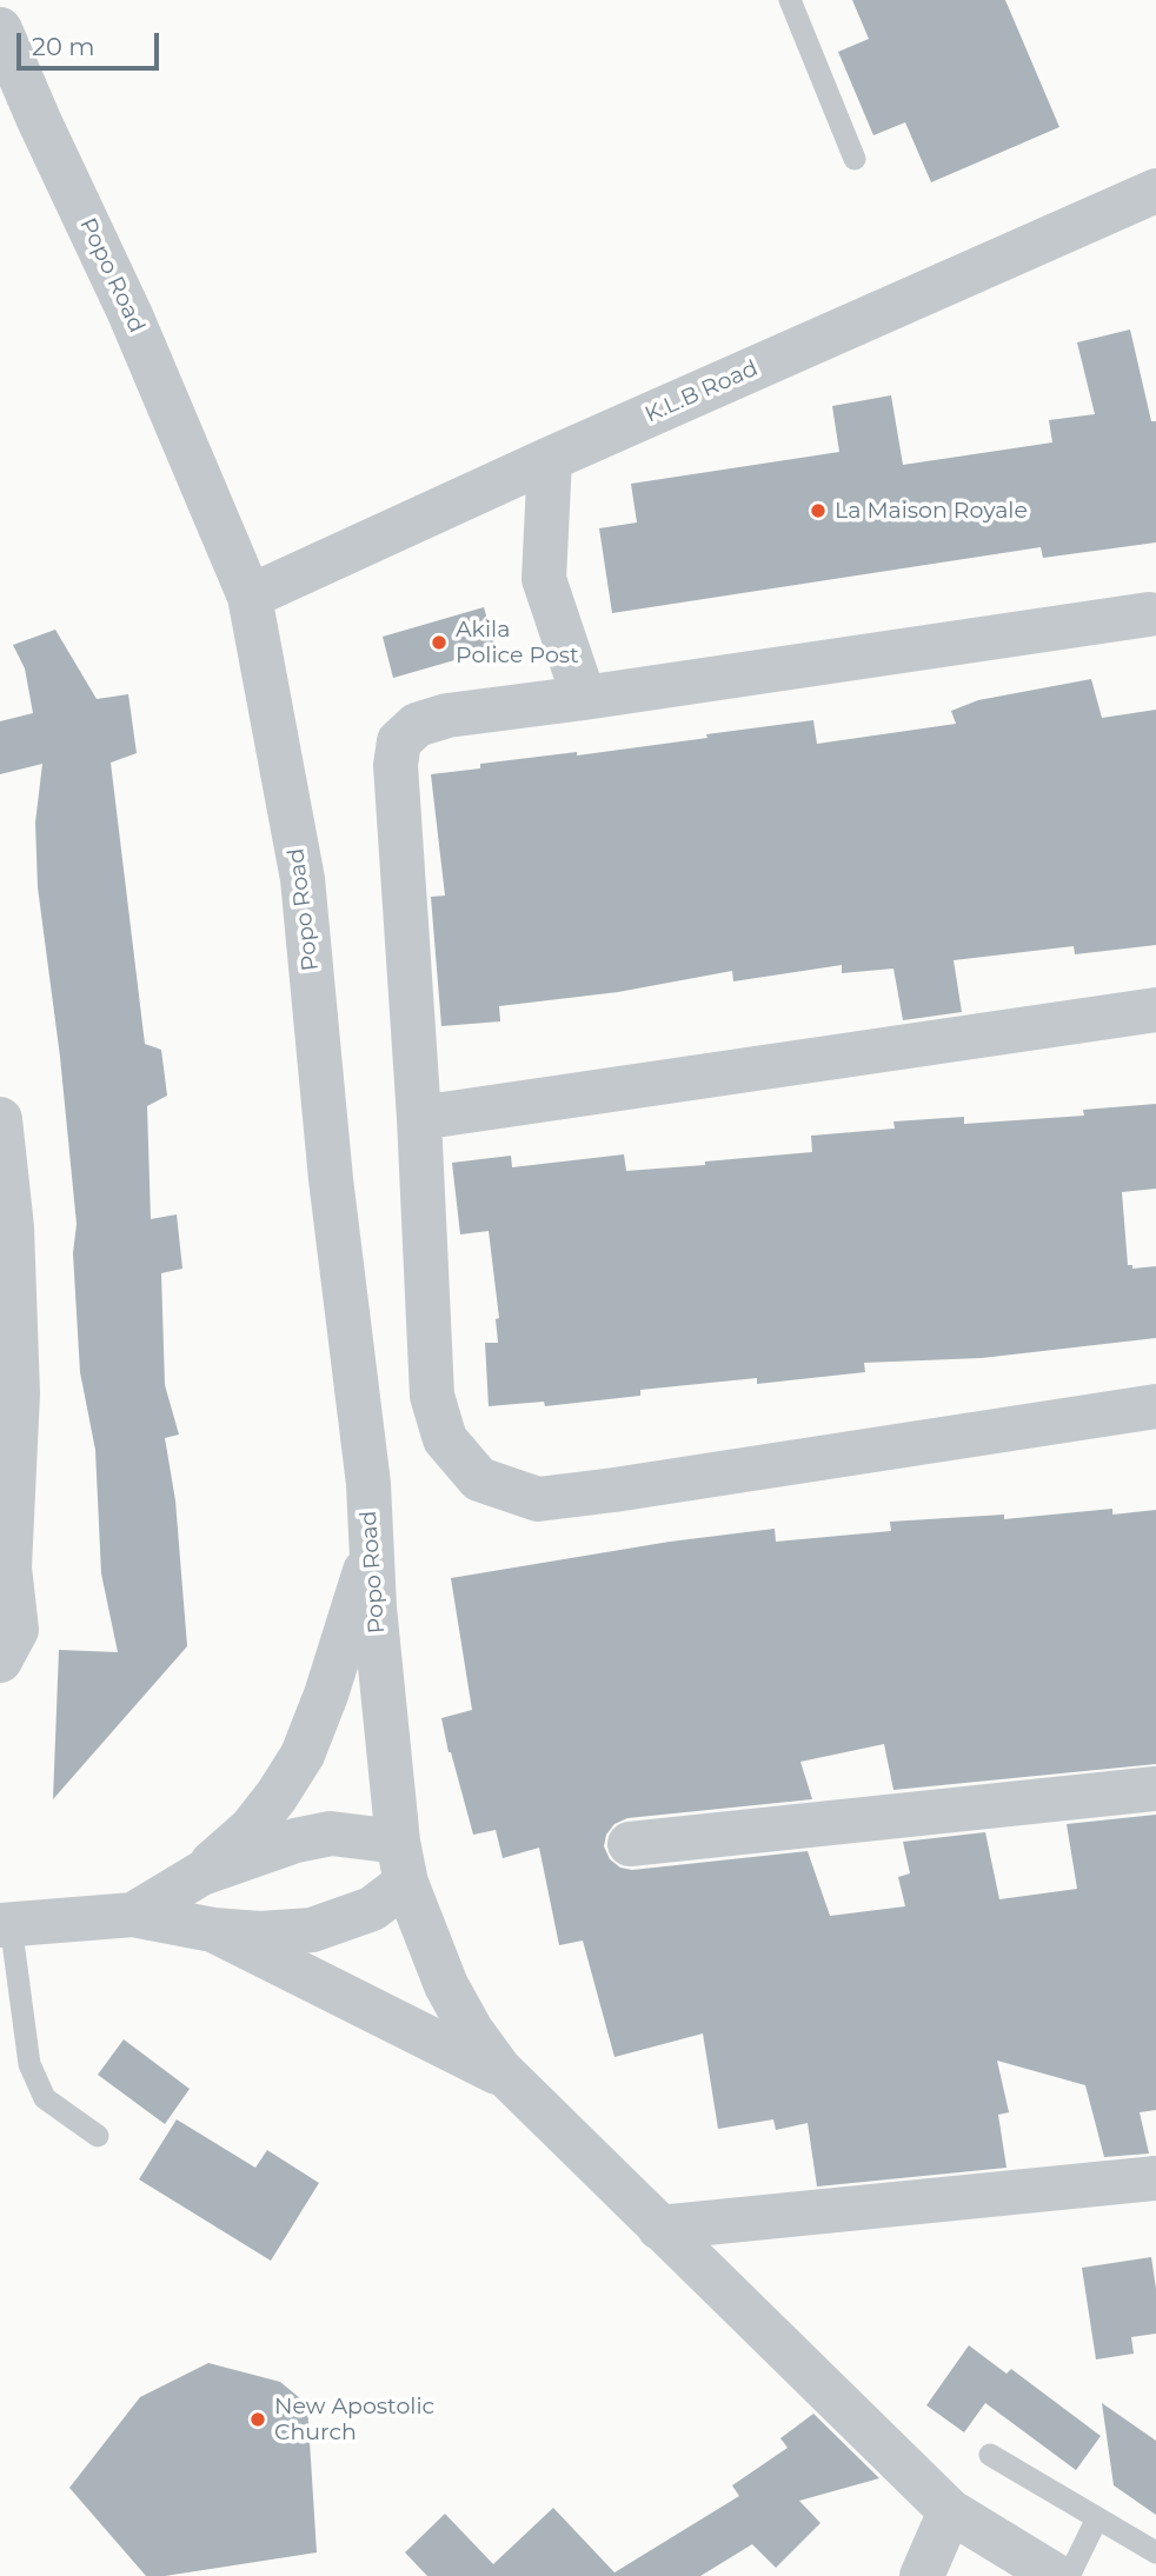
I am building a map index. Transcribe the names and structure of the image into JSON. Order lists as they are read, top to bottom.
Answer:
{
  "streets": {
    "street": ["Popo Road", "K.L.B Road"]
  },
  "crossings": [
    ["Popo Road", "K.L.B Road"]
  ],
  "places": ["La Maison Royale", "Akila Police Post", "New Apostolic Church"],
  "scale_bar": "20 m"
}
